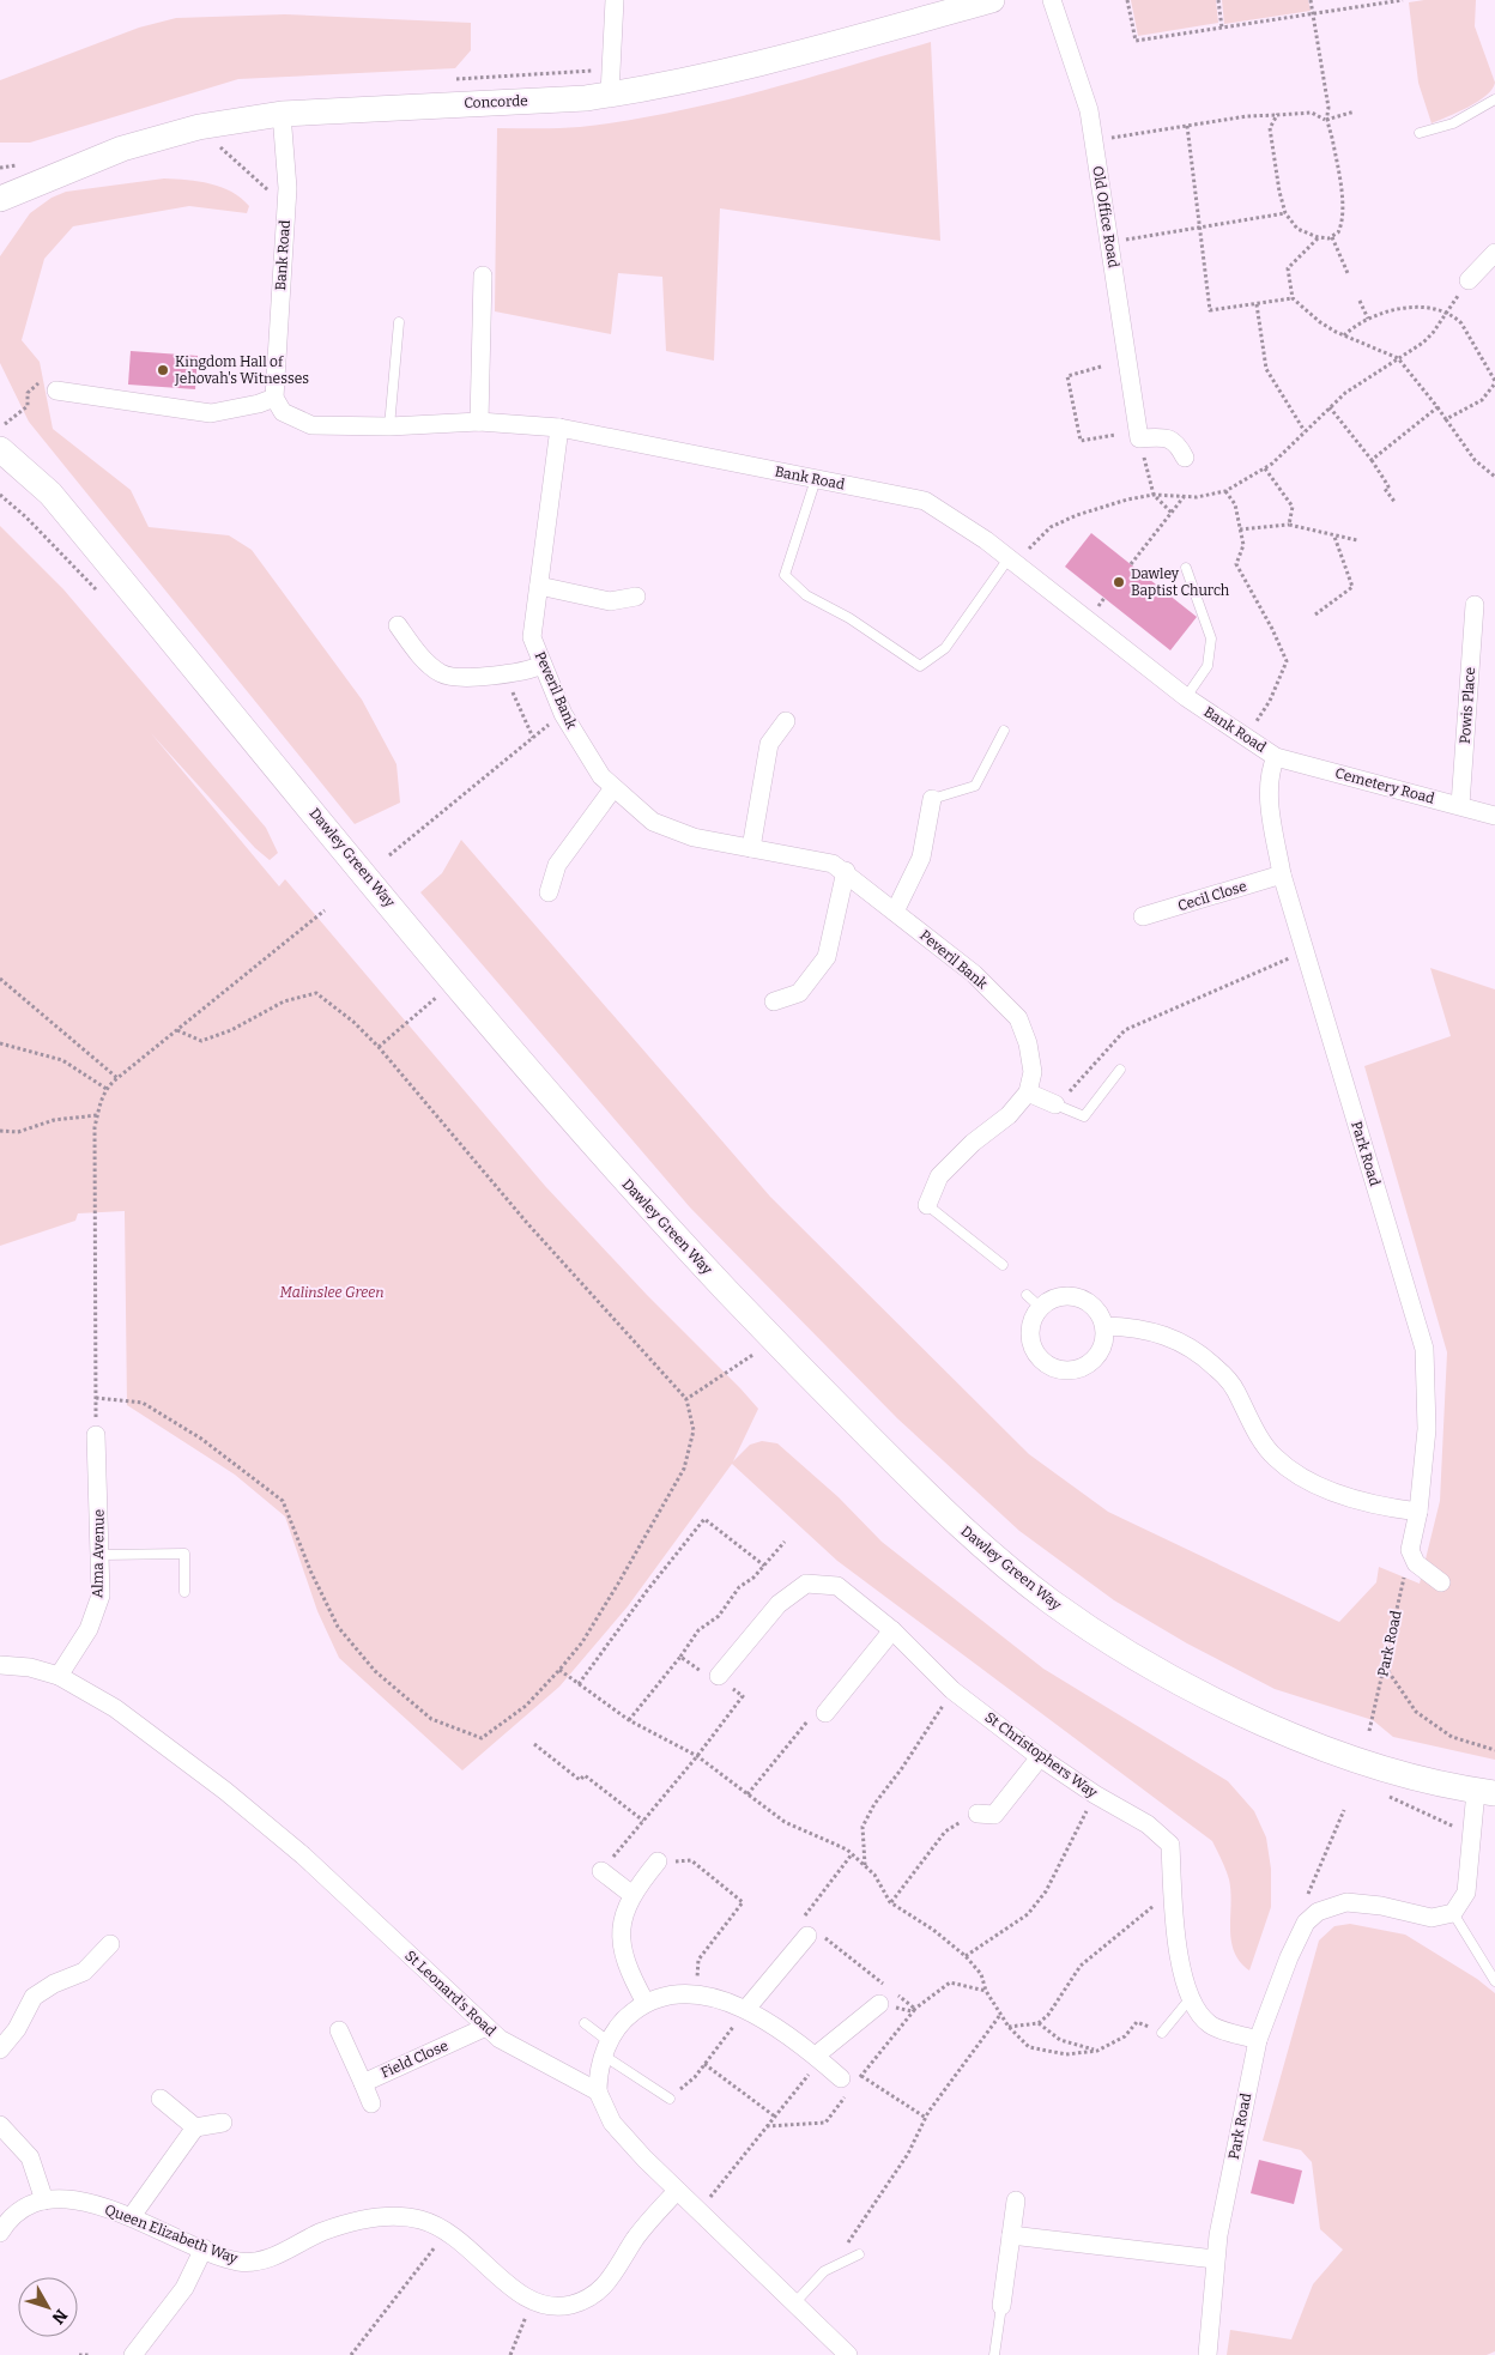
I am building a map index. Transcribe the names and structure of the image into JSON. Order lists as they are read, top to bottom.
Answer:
{
  "streets": {
    "main road": ["Concorde", "Dawley Green Way"],
    "street": [
      "Old Office Road",
      "Bank Road",
      "Peveril Bank",
      "Powis Place",
      "Cemetery Road",
      "Cecil Close",
      "Park Road",
      "Alma Avenue",
      "St Christophers Way",
      "St Leonard's Road",
      "Field Close",
      "Queen Elizabeth Way"
    ]
  },
  "crossings": [
    ["Concorde", "Bank Road"],
    ["Bank Road", "Peveril Bank"],
    ["Bank Road", "Cemetery Road"],
    ["Bank Road", "Park Road"],
    ["Powis Place", "Cemetery Road"],
    ["Cemetery Road", "Park Road"],
    ["Cecil Close", "Park Road"],
    ["Park Road", "St Christophers Way"],
    ["Alma Avenue", "St Leonard's Road"],
    ["St Leonard's Road", "Field Close"]
  ],
  "parks": ["Malinslee Green"],
  "places": ["Kingdom Hall of Jehovah's Witnesses", "Dawley Baptist Church"],
  "north": "bottom right"
}
